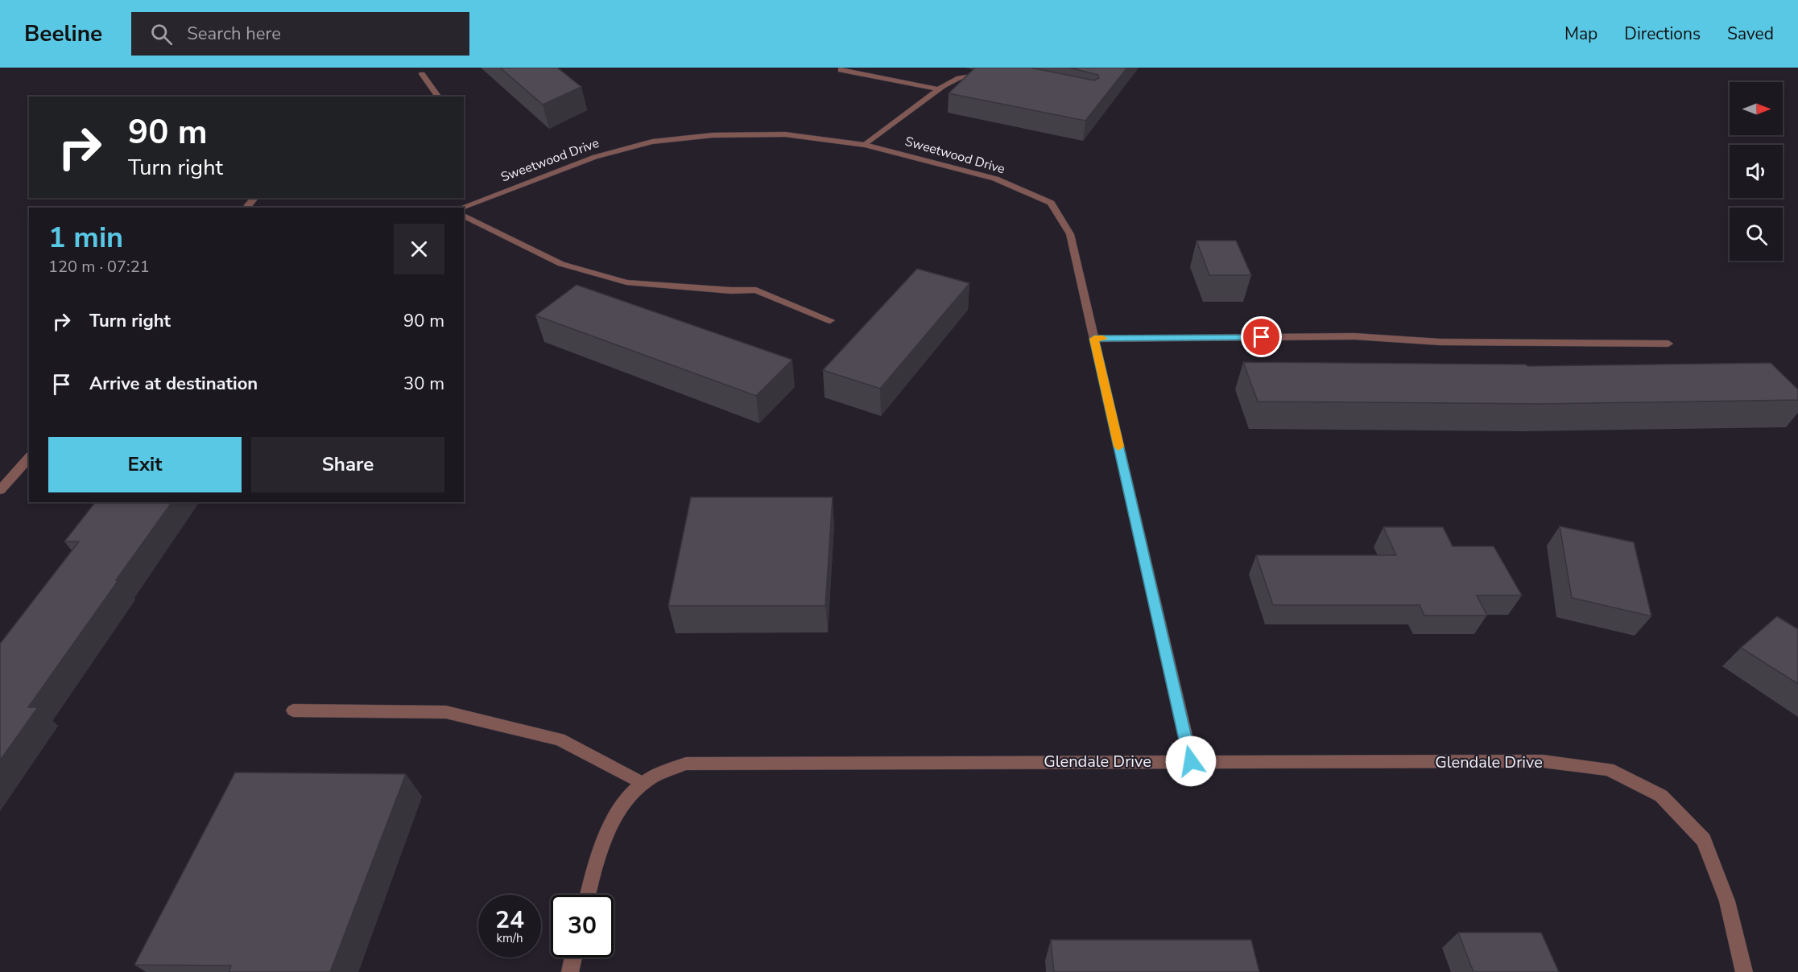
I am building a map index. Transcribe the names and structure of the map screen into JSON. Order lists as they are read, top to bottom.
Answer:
{
  "streets": {
    "street": ["Sweetwood Drive", "Glendale Drive"]
  },
  "crossings": [
    ["Sweetwood Drive", "Glendale Drive"]
  ],
  "north": "right",
  "page": {
    "header": "Beeline",
    "search": "Search here",
    "nav": ["Map", "Directions", "Saved"],
    "turn": ["90 m", "Turn right"],
    "heading": ["1 min", "120 m · 07:21"],
    "list": [
      {
        "name": "Turn right",
        "value": "90 m"
      },
      {
        "name": "Arrive at destination",
        "value": "30 m"
      }
    ],
    "buttons": ["Exit", "Share"],
    "speed": "24 km/h",
    "limit": "30"
  }
}
